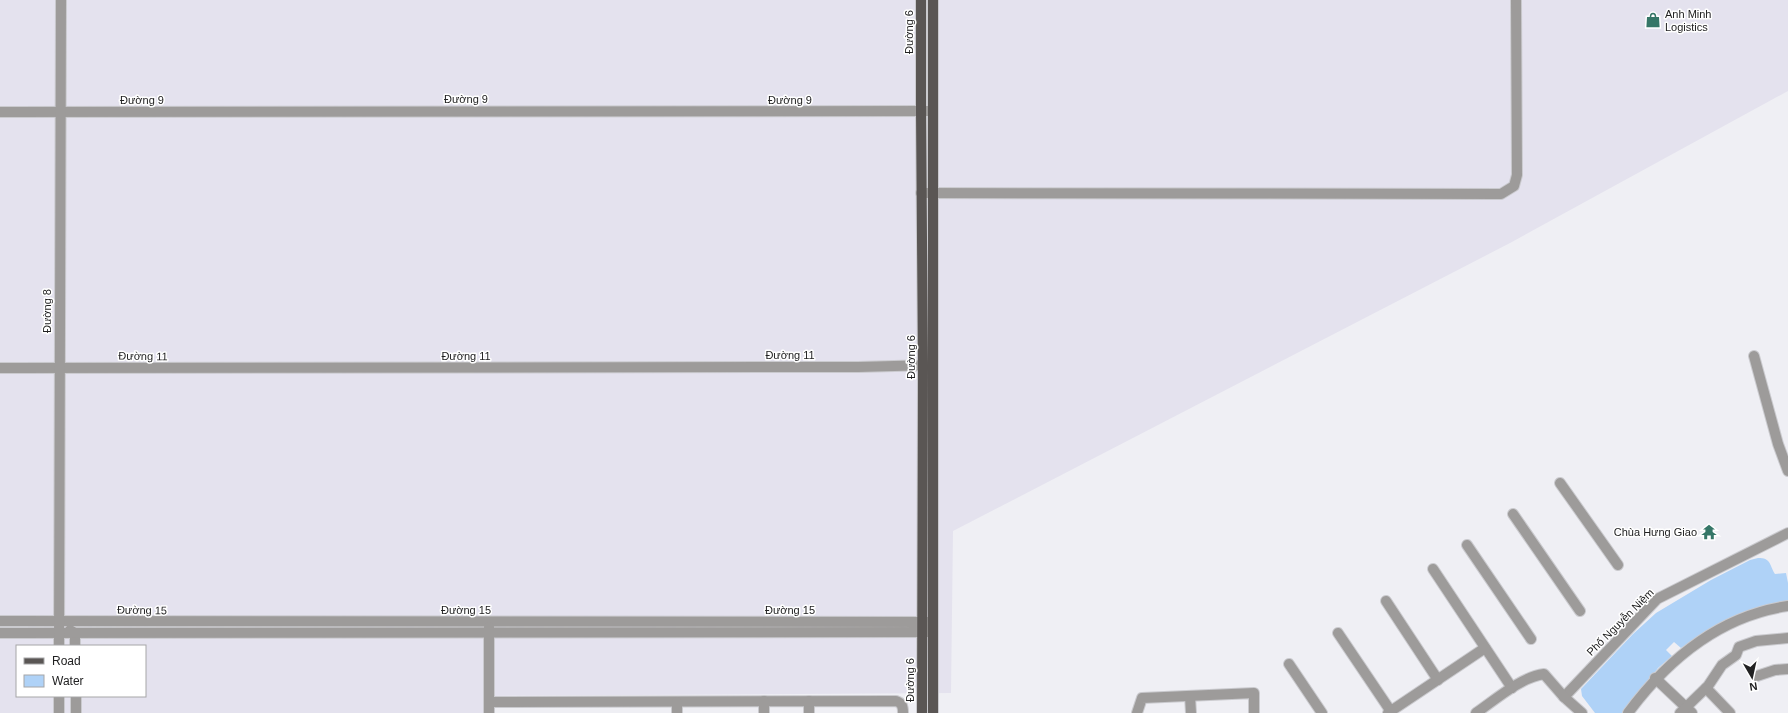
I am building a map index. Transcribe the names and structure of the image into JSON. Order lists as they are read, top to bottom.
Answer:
{
  "streets": {
    "main road": ["Đường 6"],
    "street": [
      "Đường 9",
      "Đường 8",
      "Đường 11",
      "Đường 15",
      "Phố Nguyễn Niệm"
    ]
  },
  "crossings": [
    ["Đường 6", "Đường 9"],
    ["Đường 6", "Đường 11"],
    ["Đường 6", "Đường 15"],
    ["Đường 9", "Đường 8"],
    ["Đường 8", "Đường 11"],
    ["Đường 8", "Đường 15"]
  ],
  "places": {
    "shop": ["Anh Minh Logistics"],
    "temple": ["Chùa Hưng Giao"]
  },
  "legend": ["Road", "Water"],
  "north": "bottom"
}
